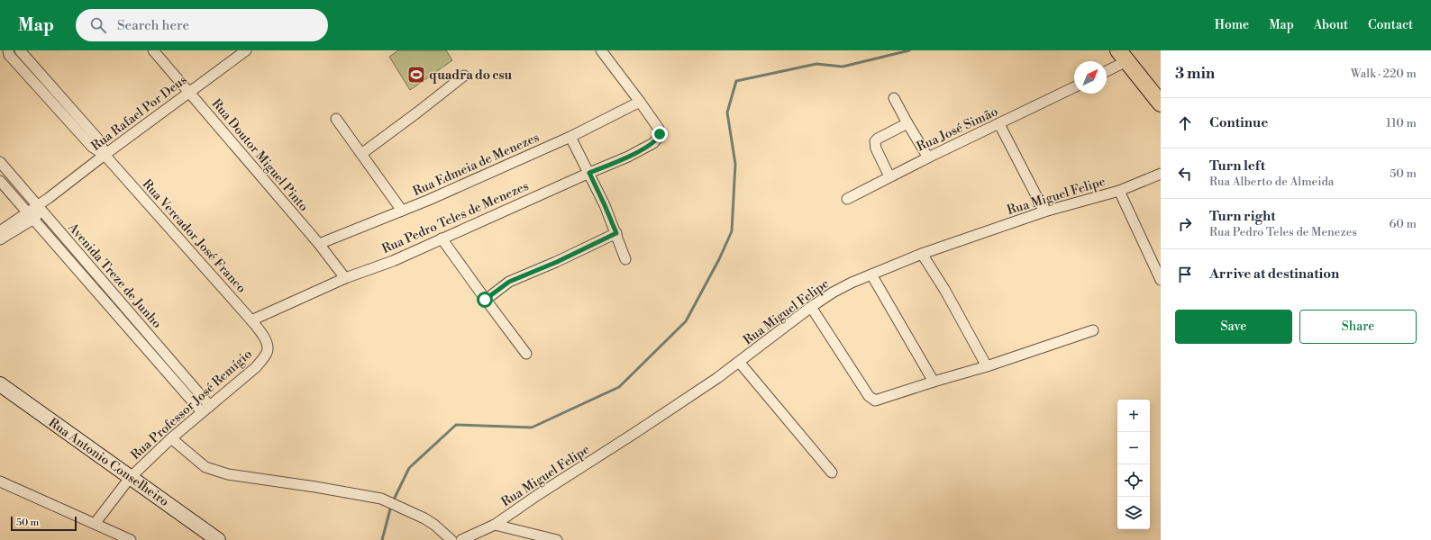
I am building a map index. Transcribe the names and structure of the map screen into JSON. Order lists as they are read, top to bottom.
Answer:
{
  "streets": {
    "street": [
      "Rua Rafael Por Deus",
      "Rua José Simão",
      "Rua Doutor Miguel Pinto",
      "Rua Edmeia de Menezes",
      "Rua Miguel Felipe",
      "Rua Pedro Teles de Menezes",
      "Rua Vereador José Franco",
      "Avenida Treze de Junho",
      "Rua Professor José Remígio",
      "Rua Antonio Conselheiro"
    ]
  },
  "crossings": [
    ["Rua Rafael Por Deus", "Rua Doutor Miguel Pinto"],
    ["Rua Rafael Por Deus", "Rua Vereador José Franco"],
    ["Rua Rafael Por Deus", "Avenida Treze de Junho"],
    ["Rua Doutor Miguel Pinto", "Rua Edmeia de Menezes"],
    ["Rua Doutor Miguel Pinto", "Rua Pedro Teles de Menezes"],
    ["Rua Edmeia de Menezes", "Rua Pedro Teles de Menezes"],
    ["Rua Pedro Teles de Menezes", "Rua Vereador José Franco"],
    ["Rua Vereador José Franco", "Rua Professor José Remígio"],
    ["Avenida Treze de Junho", "Rua Professor José Remígio"],
    ["Rua Professor José Remígio", "Rua Antonio Conselheiro"]
  ],
  "places": {
    "sports": ["quadra do csu"]
  },
  "scale_bar": "50 m",
  "north": "top right",
  "page": {
    "header": "Map",
    "search": "Search here",
    "nav": [
      "Home",
      "Map",
      "About",
      "Contact"
    ],
    "heading": ["3 min", "Walk · 220 m"],
    "list": [
      ["Continue", "110 m"],
      ["Turn left", "Rua Alberto de Almeida", "50 m"],
      ["Turn right", "Rua Pedro Teles de Menezes", "60 m"],
      "Arrive at destination"
    ],
    "buttons": ["Save", "Share"],
    "map_buttons": ["+", "−"],
    "scale": "50 m"
  }
}
